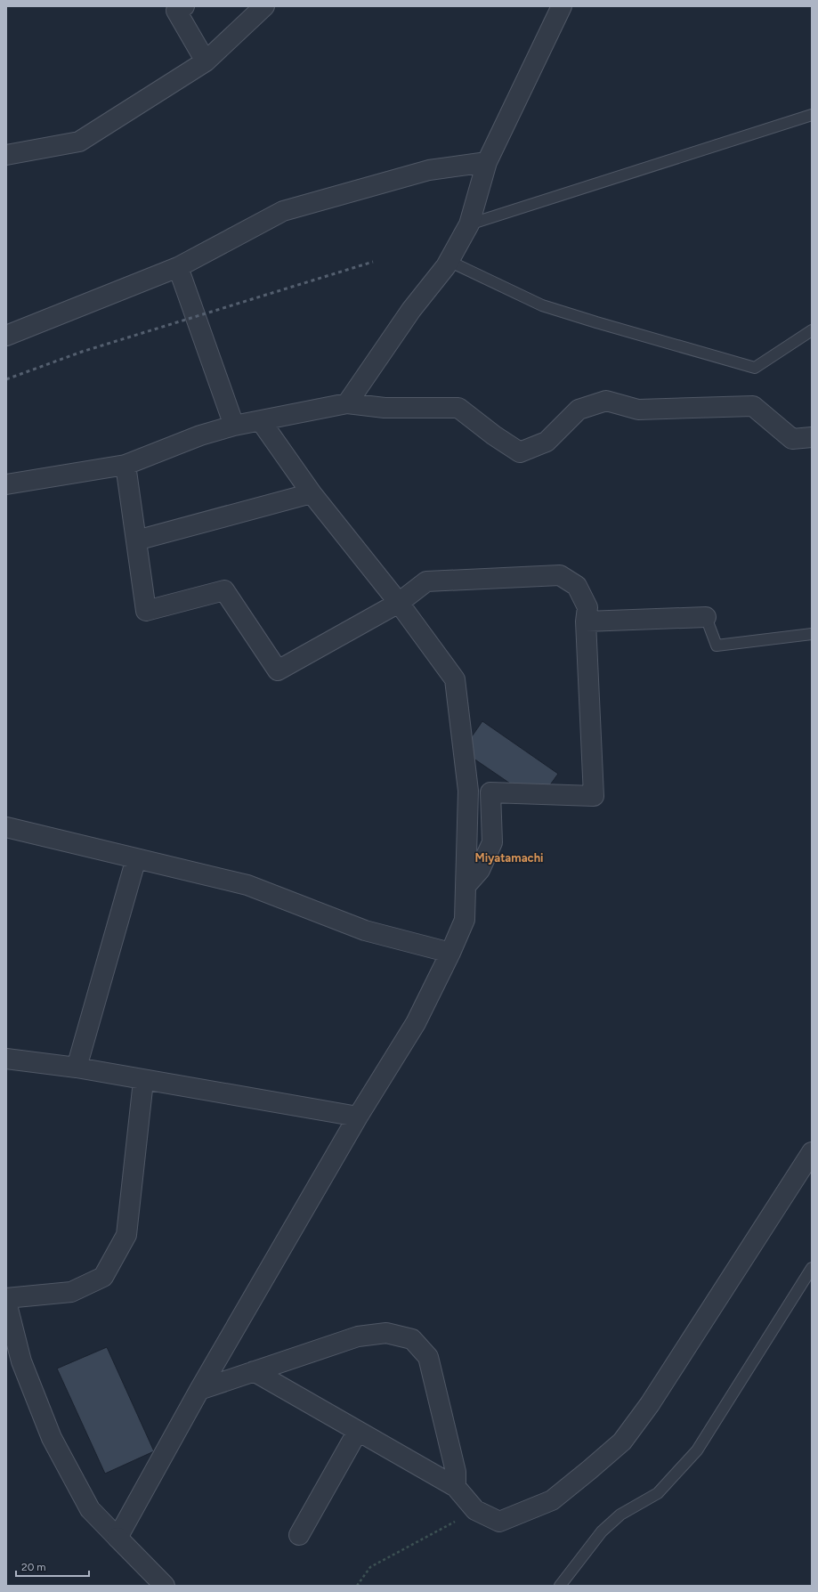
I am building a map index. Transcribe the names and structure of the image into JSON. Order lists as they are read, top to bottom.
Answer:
{
  "districts": ["Miyatamachi"],
  "scale_bar": "20 m"
}
